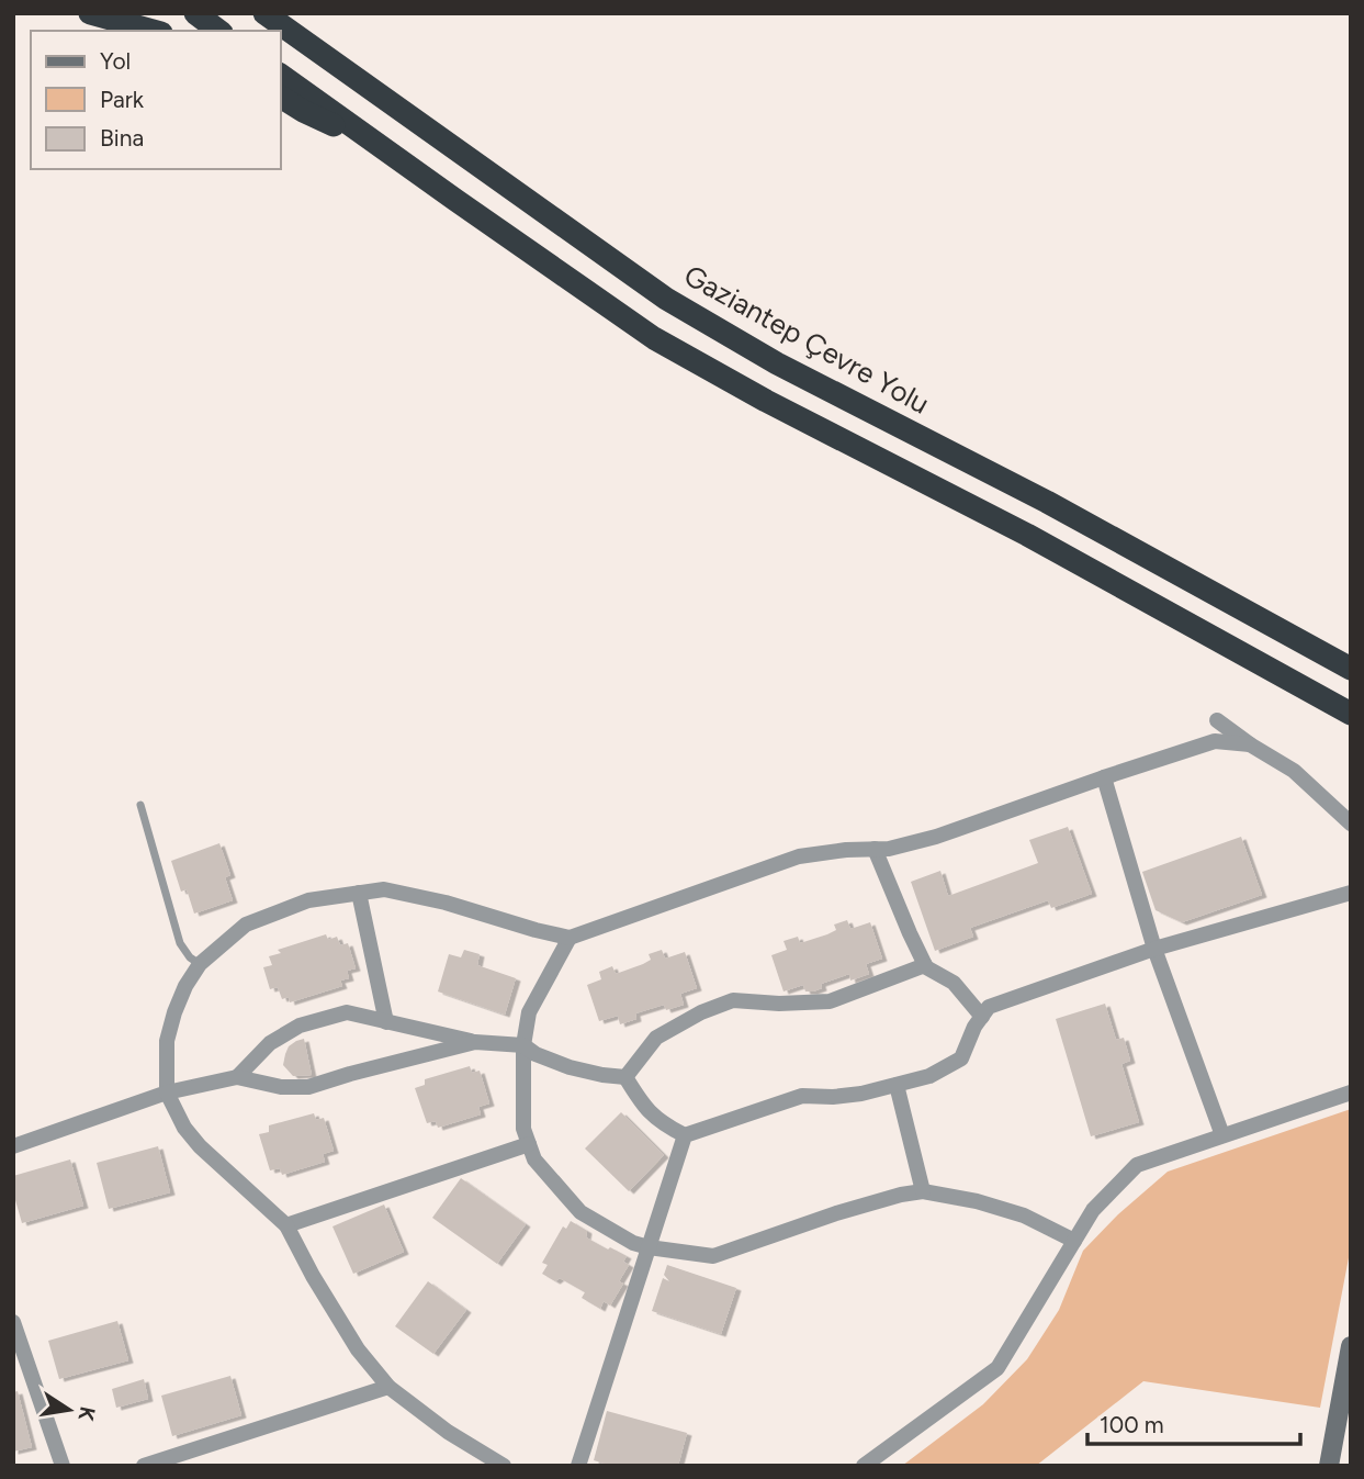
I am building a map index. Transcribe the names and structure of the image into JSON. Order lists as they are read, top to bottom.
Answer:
{
  "streets": {
    "highway": ["Gaziantep Çevre Yolu"]
  },
  "legend": ["Yol", "Park", "Bina"],
  "scale_bar": "100 m",
  "north": "right"
}
